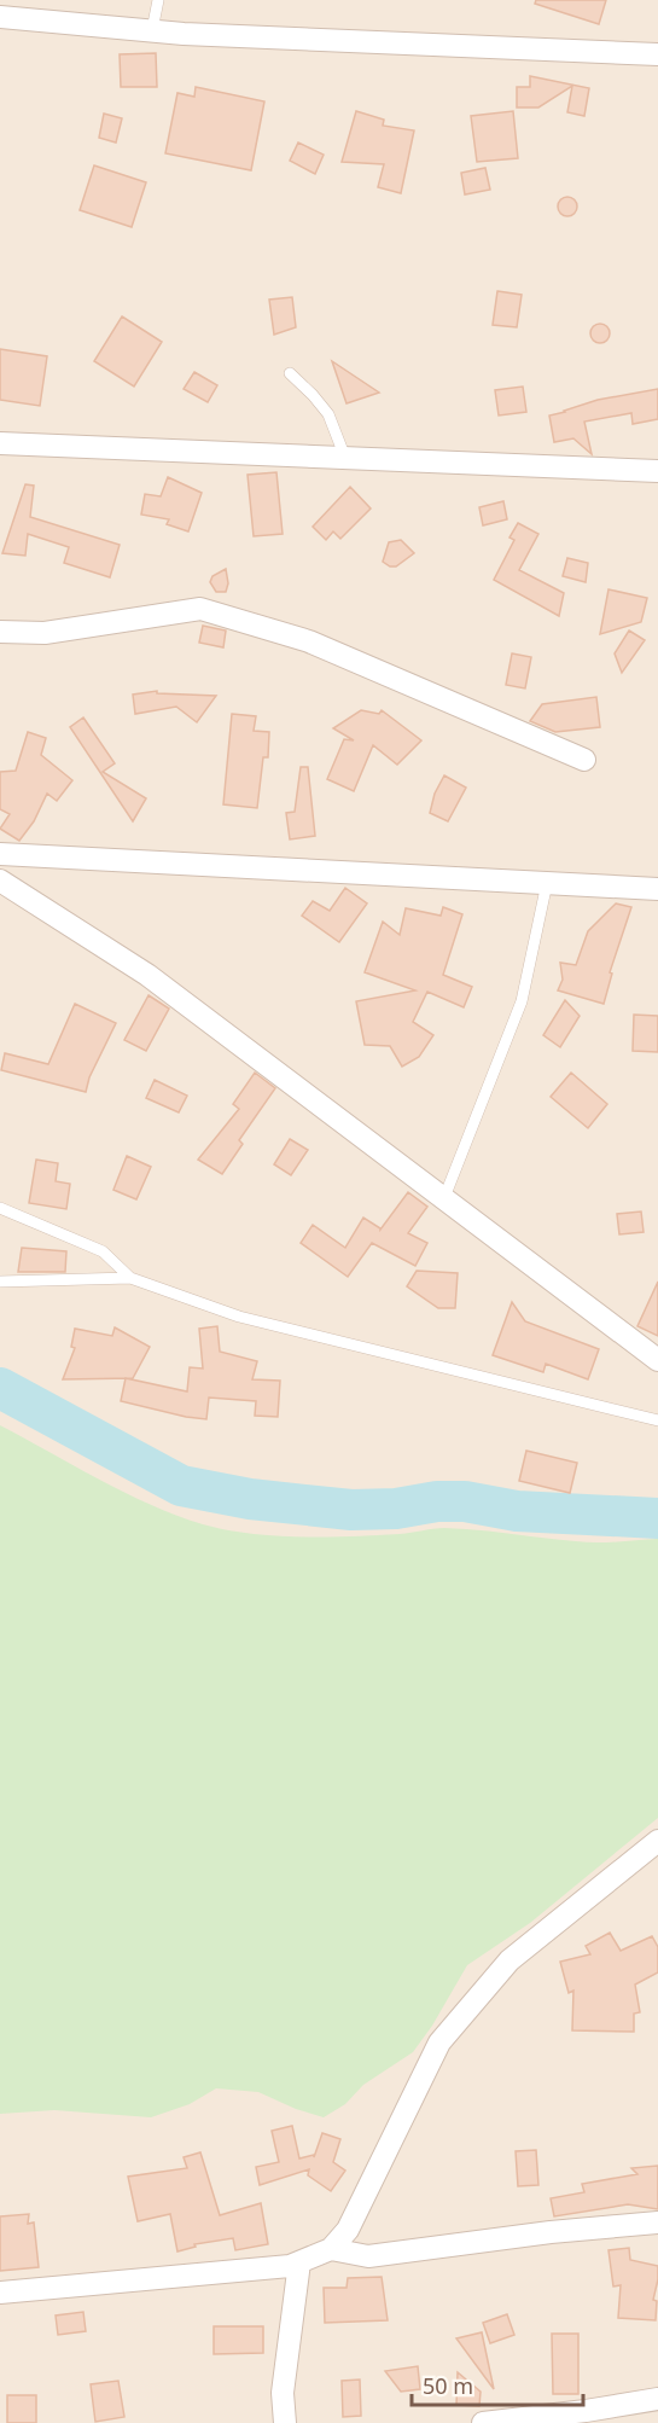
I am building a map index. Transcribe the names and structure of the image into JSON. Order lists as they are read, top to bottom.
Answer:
{
  "scale_bar": "50 m"
}
